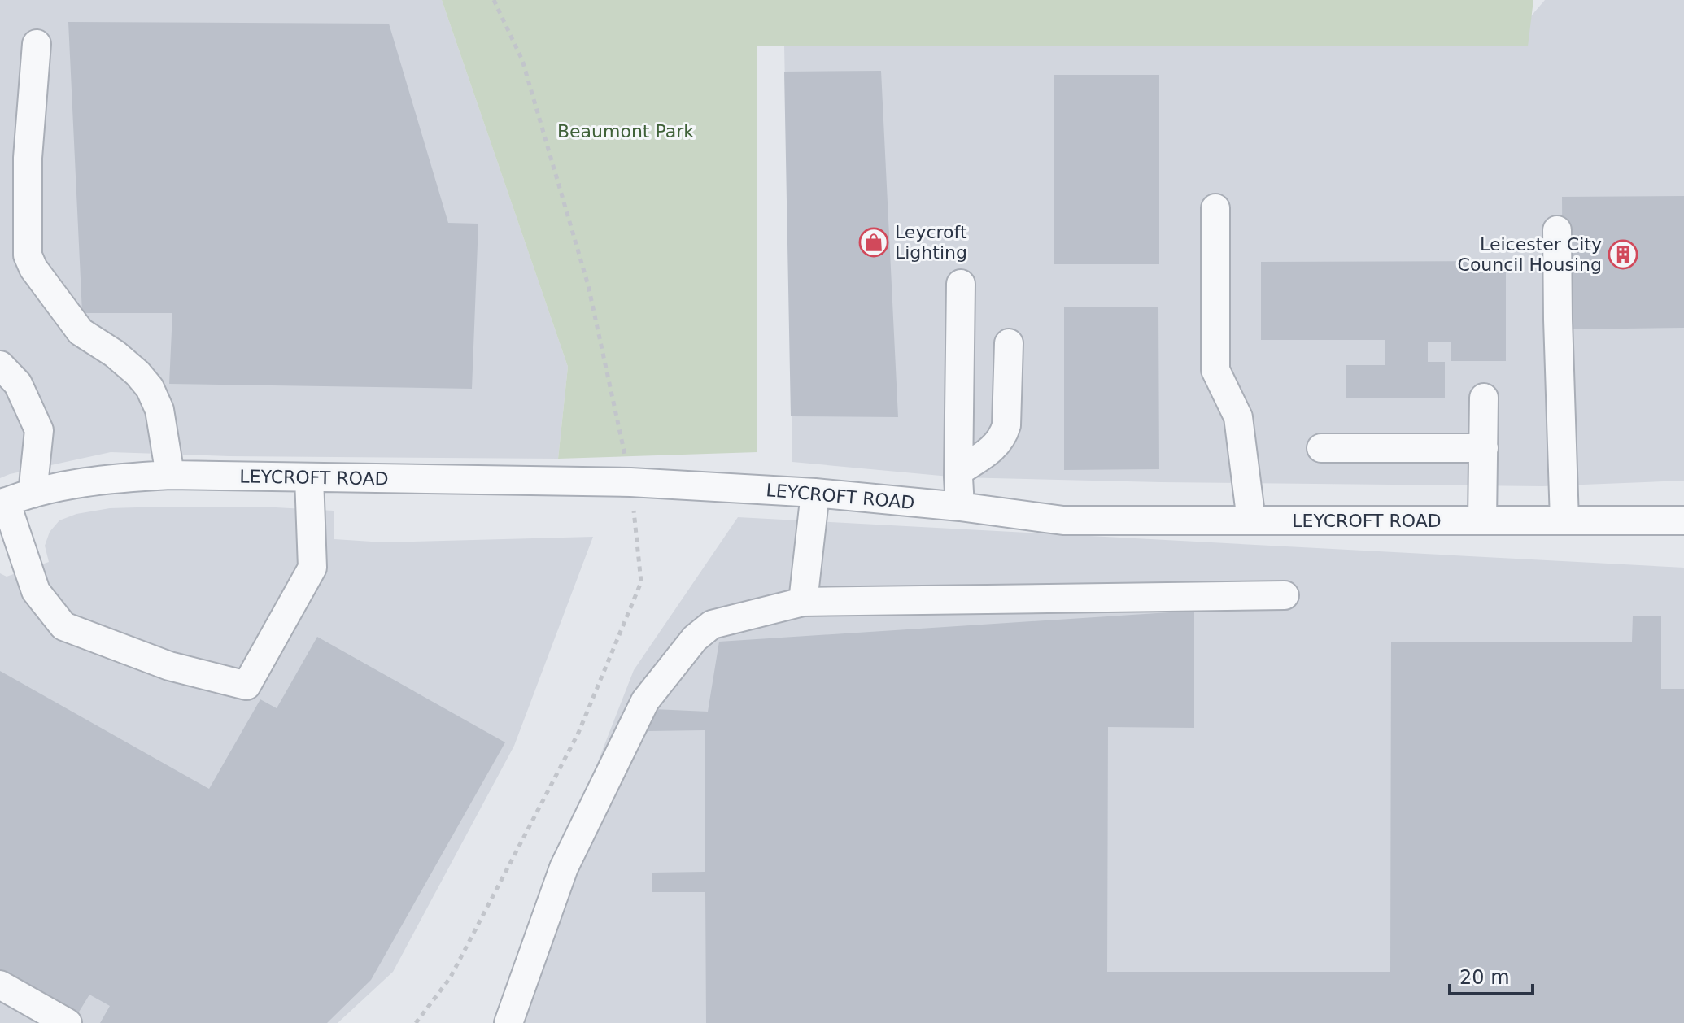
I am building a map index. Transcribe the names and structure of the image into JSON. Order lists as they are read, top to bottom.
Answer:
{
  "streets": {
    "street": ["LEYCROFT ROAD"]
  },
  "parks": ["Beaumont Park"],
  "places": {
    "shop": ["Leycroft Lighting"],
    "building": ["Leicester City Council Housing"]
  },
  "scale_bar": "20 m"
}
